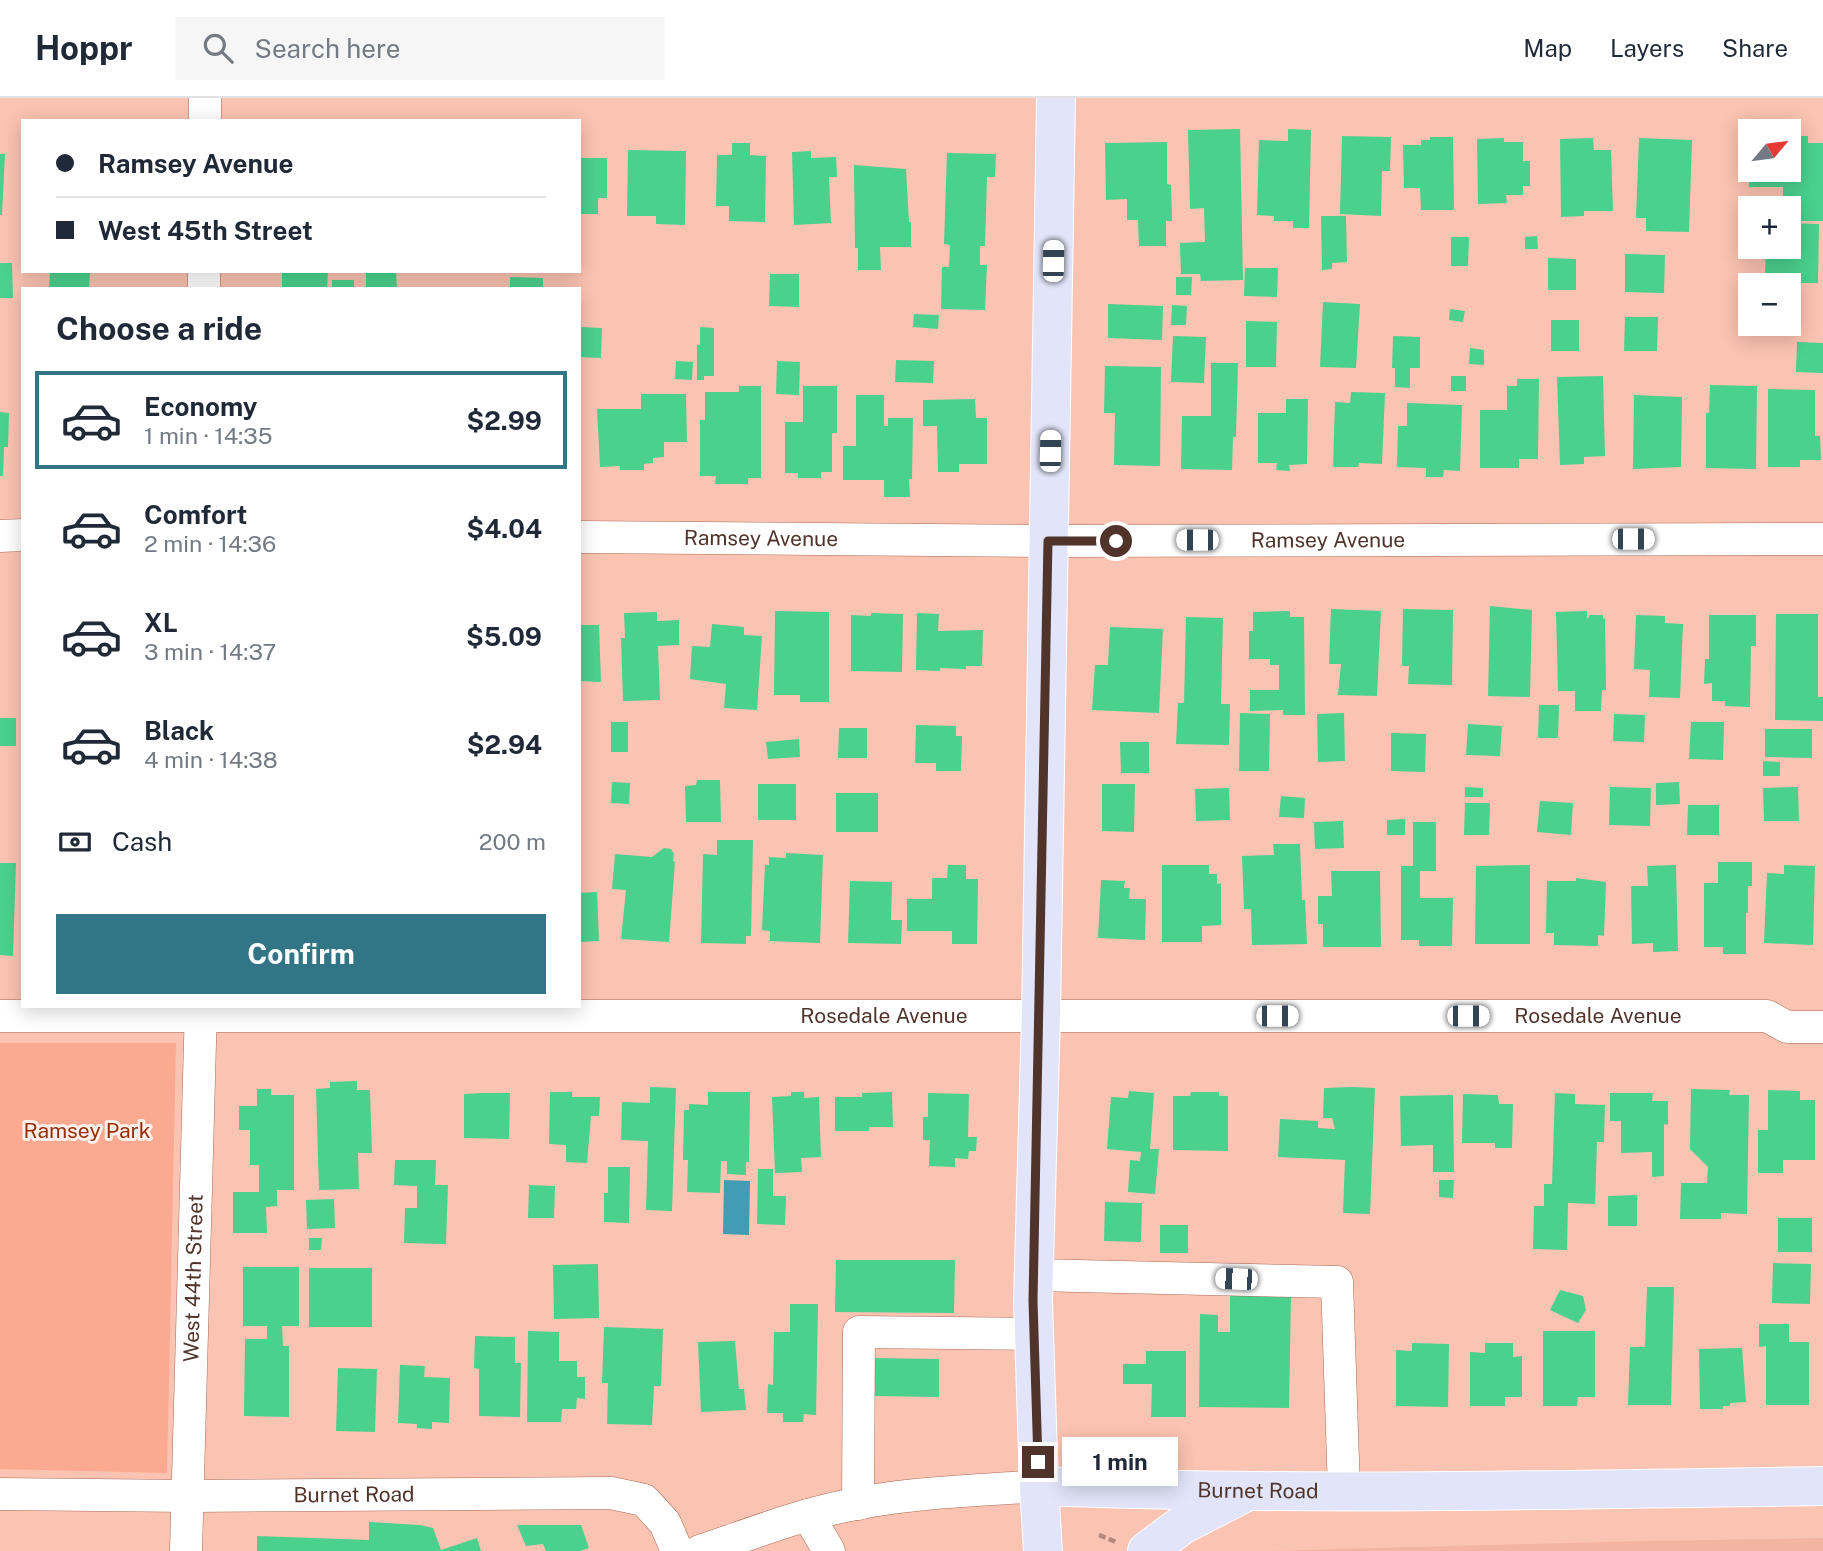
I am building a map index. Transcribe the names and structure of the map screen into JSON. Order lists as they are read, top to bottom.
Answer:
{
  "streets": {
    "main road": ["Burnet Road"],
    "street": ["Ramsey Avenue", "Rosedale Avenue", "West 44th Street"]
  },
  "crossings": [
    ["Rosedale Avenue", "West 44th Street"],
    ["West 44th Street", "Burnet Road"]
  ],
  "parks": ["Ramsey Park"],
  "north": "top right",
  "page": {
    "header": "Hoppr",
    "search": "Search here",
    "nav": ["Map", "Layers", "Share"],
    "map_buttons": ["+", "−"],
    "banner": ["Ramsey Avenue", "West 45th Street"],
    "heading": "Choose a ride",
    "list": [
      {
        "name": "Economy",
        "note": "1 min · 14:35",
        "value": "$2.99"
      },
      {
        "name": "Comfort",
        "note": "2 min · 14:36",
        "value": "$4.04"
      },
      {
        "name": "XL",
        "note": "3 min · 14:37",
        "value": "$5.09"
      },
      {
        "name": "Black",
        "note": "4 min · 14:38",
        "value": "$2.94"
      }
    ],
    "pay": ["Cash", "200 m"],
    "buttons": "Confirm",
    "bubble": "1 min"
  }
}
